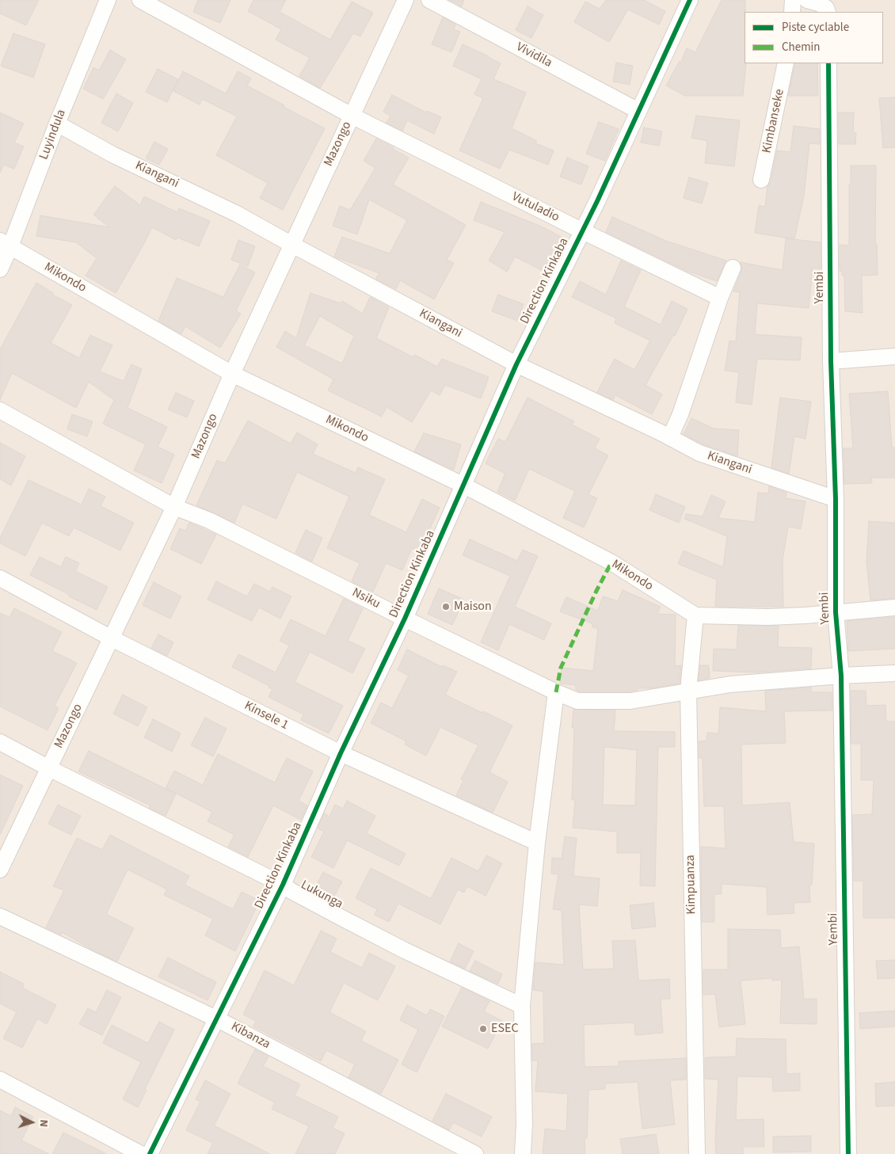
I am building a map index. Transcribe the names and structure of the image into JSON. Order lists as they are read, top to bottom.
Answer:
{
  "streets": {
    "street": [
      "Vividila",
      "Kimbanseke",
      "Luyindula",
      "Mazongo",
      "Kiangani",
      "Vutuladio",
      "Mikondo",
      "Direction Kinkaba",
      "Yembi",
      "Nsiku",
      "Kinsele 1",
      "Kimpuanza",
      "Lukunga",
      "Kibanza"
    ]
  },
  "crossings": [
    ["Vividila", "Direction Kinkaba"],
    ["Luyindula", "Kiangani"],
    ["Luyindula", "Mikondo"],
    ["Mazongo", "Kiangani"],
    ["Mazongo", "Vutuladio"],
    ["Mazongo", "Mikondo"],
    ["Mazongo", "Nsiku"],
    ["Mazongo", "Kinsele 1"],
    ["Mazongo", "Lukunga"],
    ["Kiangani", "Direction Kinkaba"],
    ["Kiangani", "Yembi"],
    ["Vutuladio", "Direction Kinkaba"],
    ["Mikondo", "Direction Kinkaba"],
    ["Mikondo", "Kimpuanza"],
    ["Direction Kinkaba", "Nsiku"],
    ["Direction Kinkaba", "Kinsele 1"],
    ["Direction Kinkaba", "Lukunga"],
    ["Direction Kinkaba", "Kibanza"],
    ["Yembi", "Nsiku"],
    ["Nsiku", "Kimpuanza"]
  ],
  "places": ["Maison", "ESEC"],
  "legend": ["Piste cyclable", "Chemin"],
  "north": "right"
}
